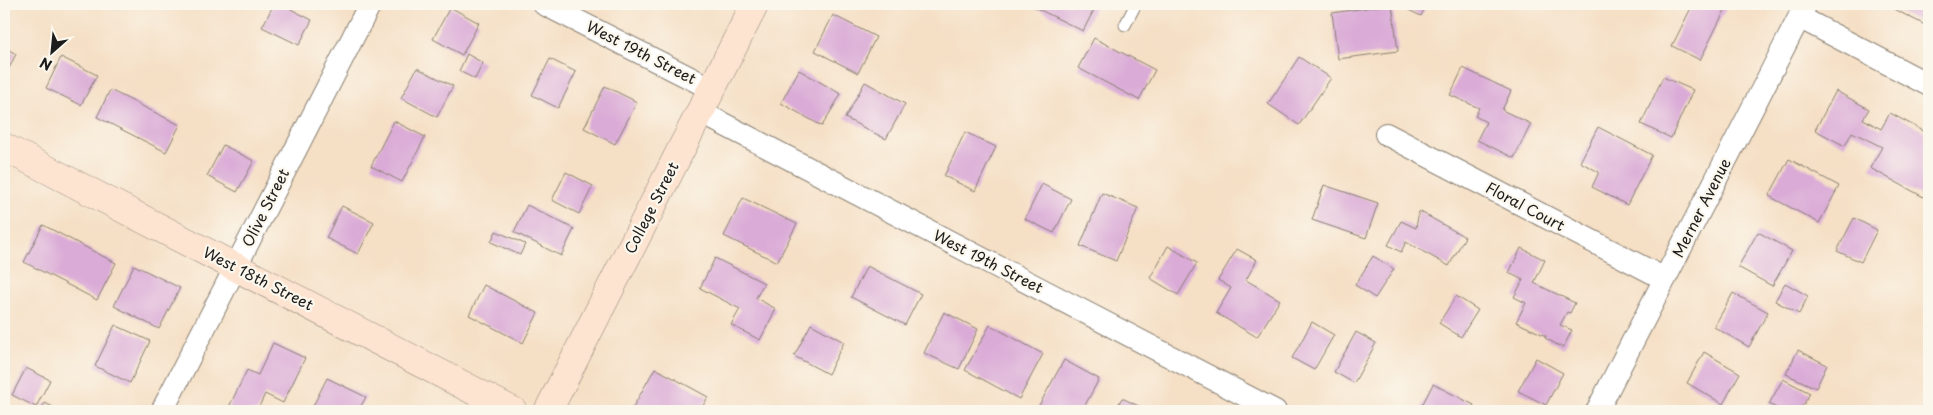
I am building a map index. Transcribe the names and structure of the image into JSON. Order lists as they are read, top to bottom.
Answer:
{
  "streets": {
    "main road": ["College Street", "West 18th Street"],
    "street": [
      "West 19th Street",
      "Floral Court",
      "Olive Street",
      "Merner Avenue"
    ]
  },
  "crossings": [
    ["West 19th Street", "College Street"],
    ["Floral Court", "Merner Avenue"],
    ["Olive Street", "West 18th Street"]
  ],
  "north": "bottom left"
}
